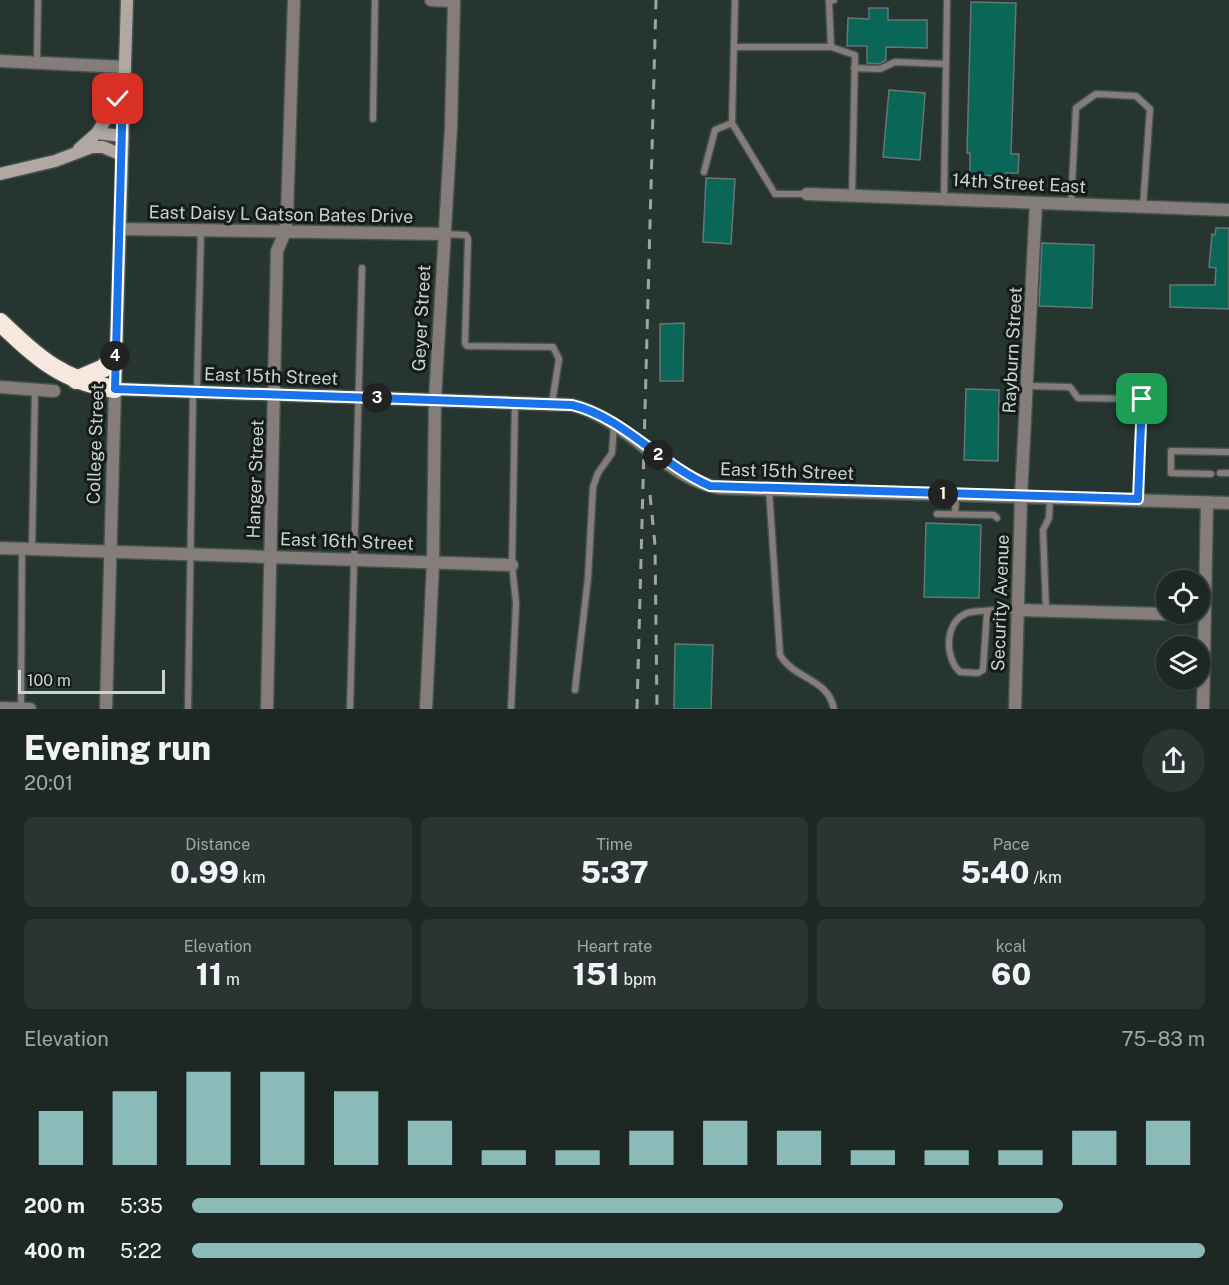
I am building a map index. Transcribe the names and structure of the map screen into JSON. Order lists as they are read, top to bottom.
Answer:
{
  "streets": {
    "main road": ["College Street"],
    "street": [
      "14th Street East",
      "East Daisy L Gatson Bates Drive",
      "Geyer Street",
      "Rayburn Street",
      "East 15th Street",
      "Hanger Street",
      "East 16th Street",
      "Security Avenue"
    ]
  },
  "crossings": [
    ["14th Street East", "Rayburn Street"],
    ["East Daisy L Gatson Bates Drive", "Geyer Street"],
    ["East Daisy L Gatson Bates Drive", "College Street"],
    ["East Daisy L Gatson Bates Drive", "Hanger Street"],
    ["Geyer Street", "East 15th Street"],
    ["Geyer Street", "East 16th Street"],
    ["Rayburn Street", "East 15th Street"],
    ["Rayburn Street", "Security Avenue"],
    ["East 15th Street", "College Street"],
    ["East 15th Street", "Hanger Street"],
    ["East 15th Street", "Security Avenue"],
    ["College Street", "East 16th Street"],
    ["Hanger Street", "East 16th Street"]
  ],
  "scale_bar": "100 m",
  "page": {
    "pins": [
      "4",
      "3",
      "2",
      "1"
    ],
    "scale": "100 m",
    "heading": ["Evening run", "20:01"],
    "stats": [
      ["Distance", "0.99 km"],
      ["Time", "5:37"],
      ["Pace", "5:40 /km"],
      ["Elevation", "11 m"],
      ["Heart rate", "151 bpm"],
      ["kcal", "60"]
    ],
    "chart": ["Elevation", "75–83 m"],
    "list": [
      {
        "name": "200 m",
        "note": "5:35"
      },
      {
        "name": "400 m",
        "note": "5:22"
      }
    ]
  }
}
